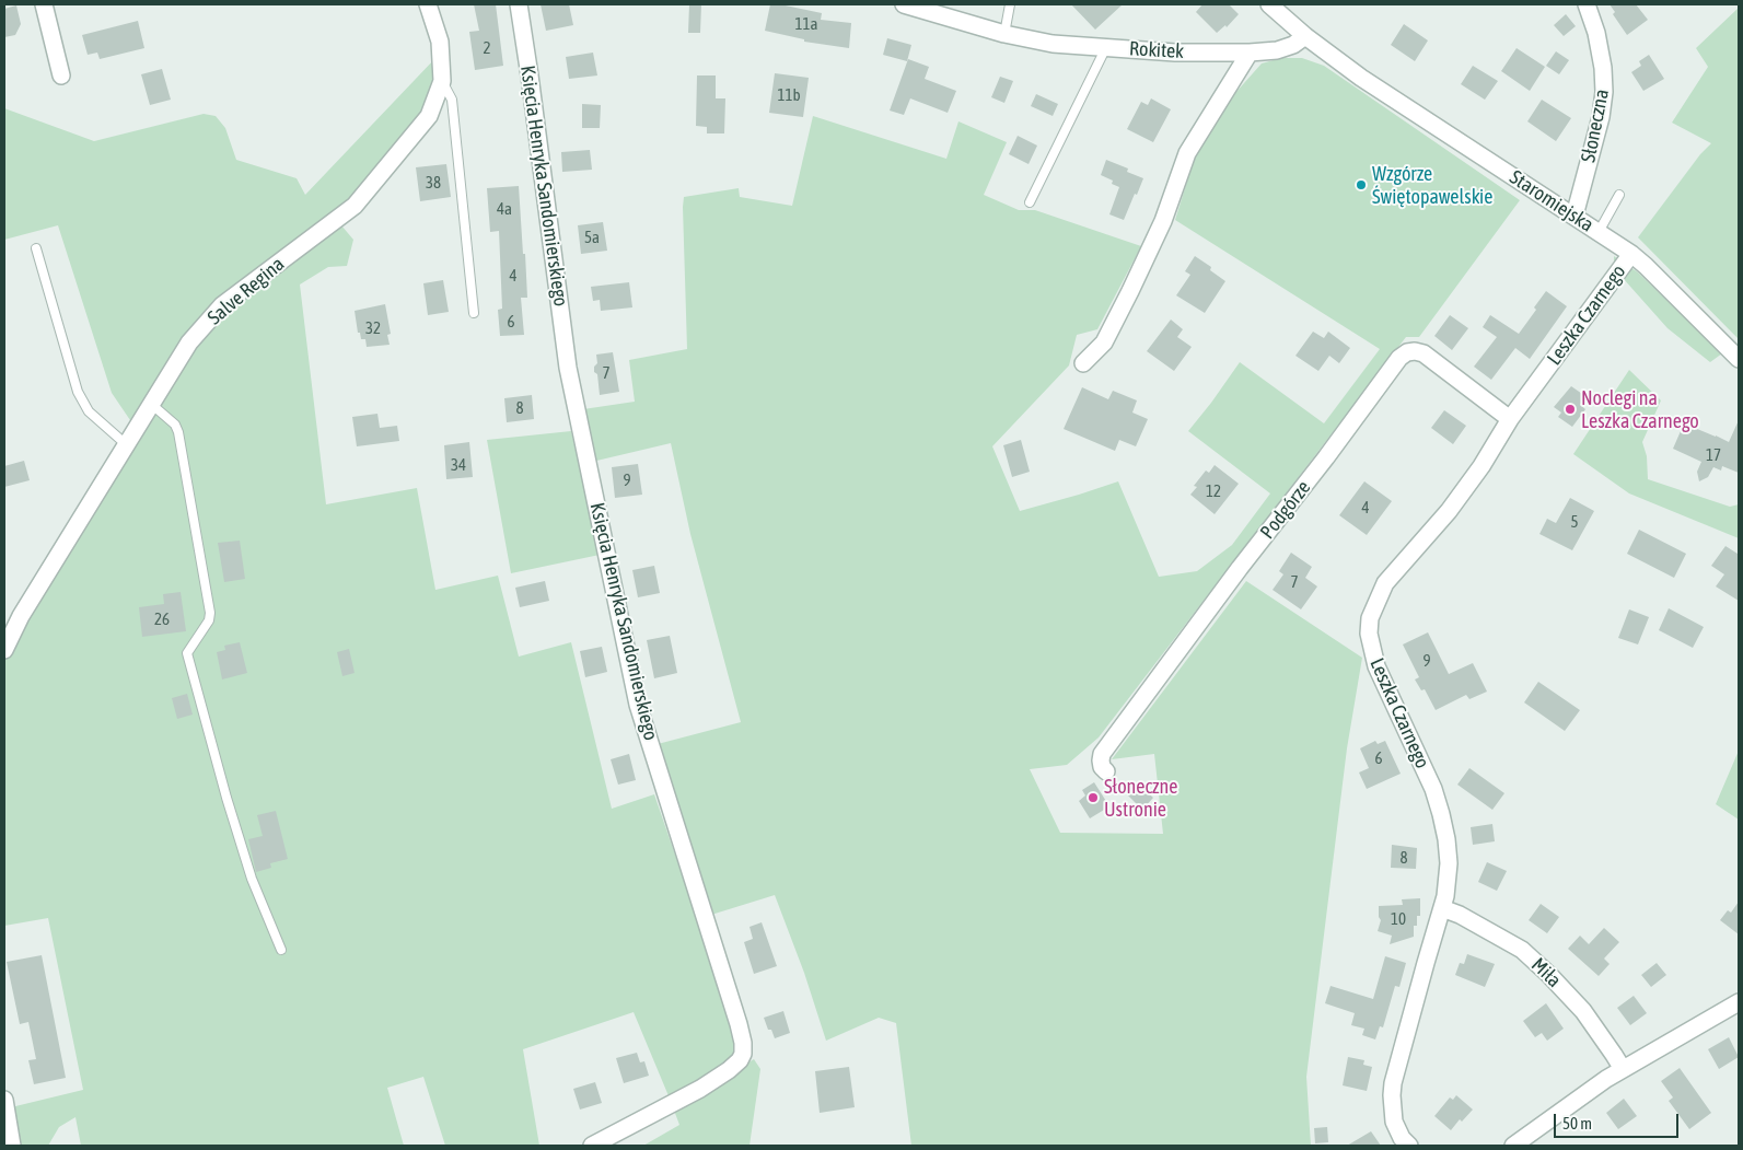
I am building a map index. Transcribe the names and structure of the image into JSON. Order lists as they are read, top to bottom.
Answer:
{
  "streets": {
    "street": [
      "Rokitek",
      "Słoneczna",
      "Księcia Henryka Sandomierskiego",
      "Staromiejska",
      "Salve Regina",
      "Leszka Czarnego",
      "Podgórze",
      "Miła"
    ]
  },
  "crossings": [
    ["Rokitek", "Staromiejska"],
    ["Słoneczna", "Staromiejska"],
    ["Staromiejska", "Leszka Czarnego"],
    ["Leszka Czarnego", "Podgórze"],
    ["Leszka Czarnego", "Miła"]
  ],
  "places": ["Wzgórze Świętopawelskie", "Noclegi na Leszka Czarnego", "Słoneczne Ustronie"],
  "house_numbers": [
    "11a",
    "2",
    "11b",
    "38",
    "4a",
    "5a",
    "4",
    "6",
    "32",
    "7",
    "8",
    "17",
    "34",
    "9",
    "12",
    "4",
    "5",
    "7",
    "26",
    "9",
    "6",
    "8",
    "10"
  ],
  "scale_bar": "50 m"
}
